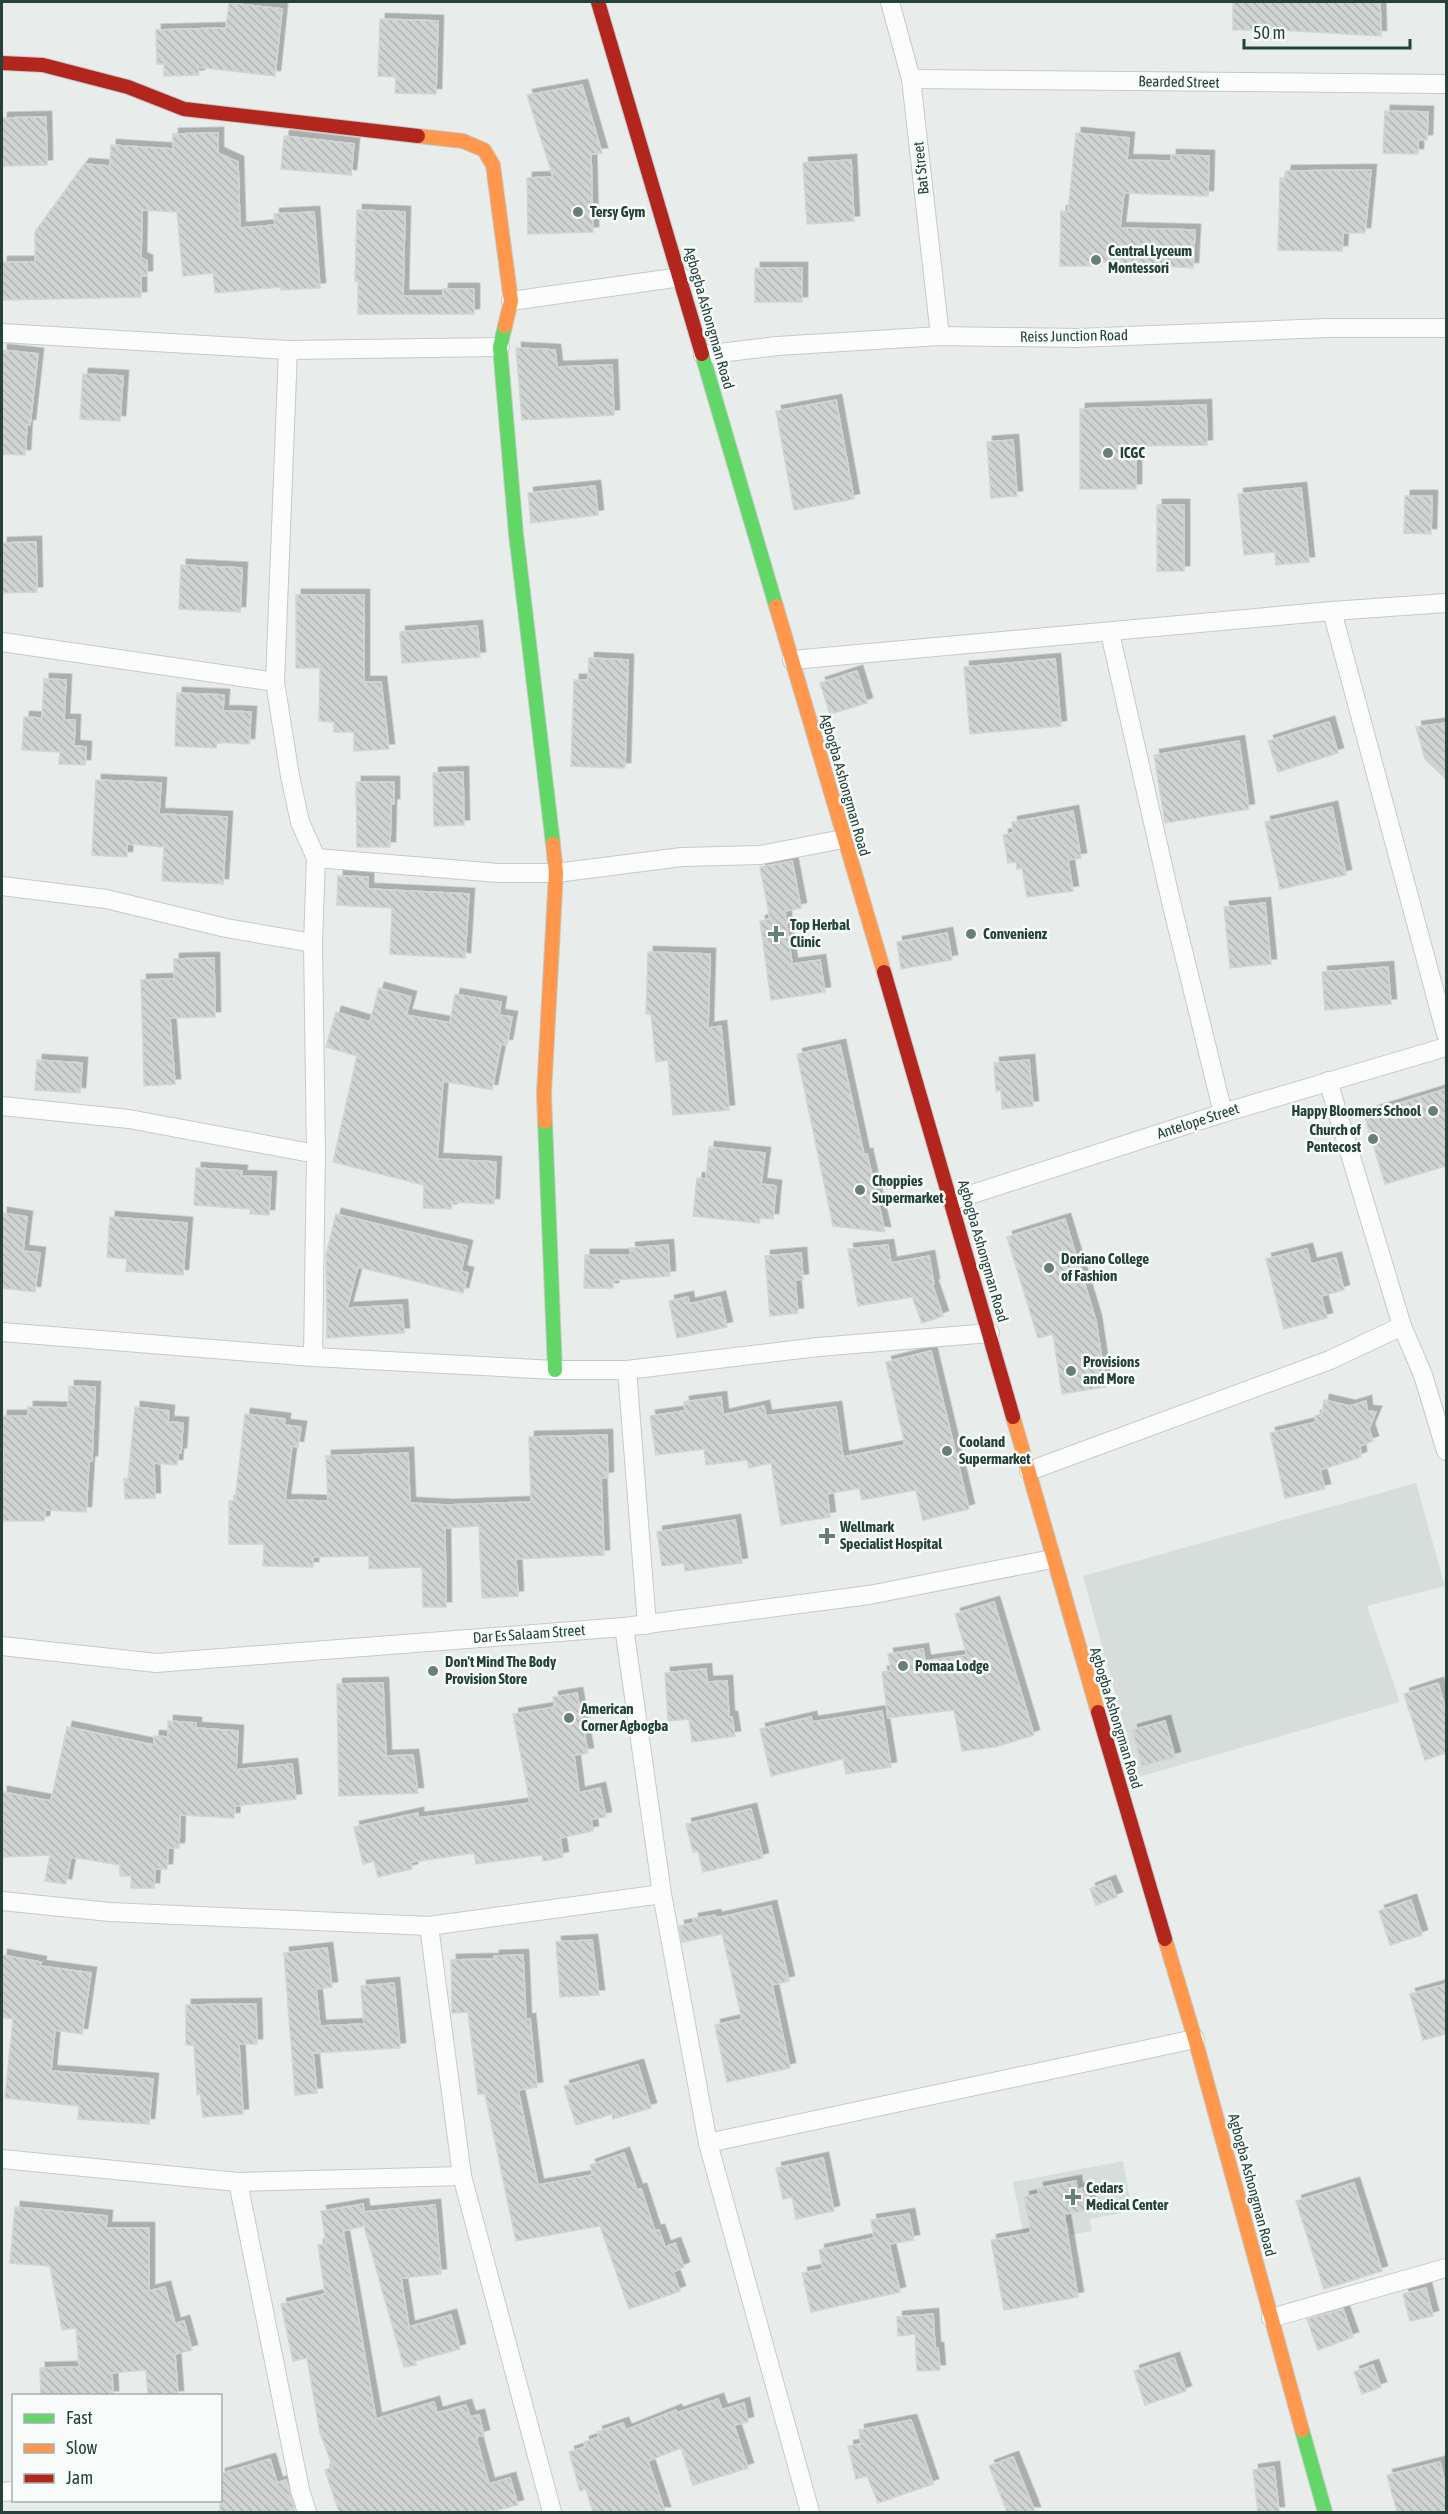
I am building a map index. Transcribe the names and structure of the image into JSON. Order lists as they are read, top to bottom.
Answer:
{
  "streets": {
    "street": [
      "Bearded Street",
      "Bat Street",
      "Agbogba Ashongman Road",
      "Reiss Junction Road",
      "Antelope Street",
      "Dar Es Salaam Street"
    ]
  },
  "crossings": [
    ["Bearded Street", "Bat Street"],
    ["Bat Street", "Reiss Junction Road"],
    ["Agbogba Ashongman Road", "Reiss Junction Road"],
    ["Agbogba Ashongman Road", "Antelope Street"],
    ["Agbogba Ashongman Road", "Dar Es Salaam Street"]
  ],
  "places": {
    "other": [
      "Tersy Gym",
      "Central Lyceum Montessori",
      "ICGC",
      "Convenienz",
      "Happy Bloomers School",
      "Church of Pentecost",
      "Choppies Supermarket",
      "Doriano College of Fashion",
      "Provisions and More",
      "Cooland Supermarket",
      "Pomaa Lodge",
      "Don't Mind The Body Provision Store",
      "American Corner Agbogba"
    ],
    "health": ["Top Herbal Clinic", "Wellmark Specialist Hospital", "Cedars Medical Center"]
  },
  "legend": ["Fast", "Slow", "Jam"],
  "scale_bar": "50 m"
}
